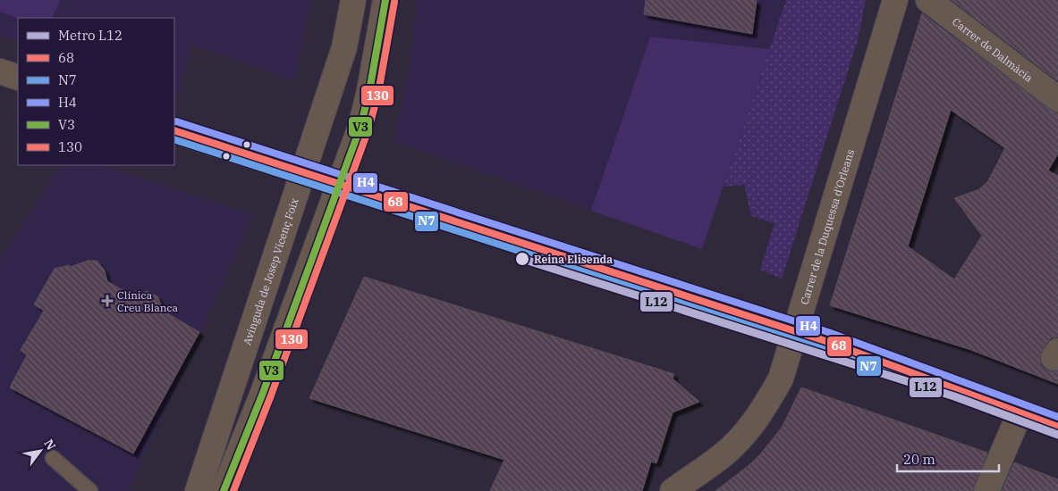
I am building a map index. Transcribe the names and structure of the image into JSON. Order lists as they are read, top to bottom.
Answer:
{
  "streets": {
    "street": ["Carrer de Dalmàcia", "Carrer de la Duquessa d'Orleans", "Avinguda de Josep Vicenç Foix"]
  },
  "places": {
    "other": ["Reina Elisenda"],
    "health": ["Clínica Creu Blanca"]
  },
  "lines": [
    "transit line V3",
    "transit line 130",
    "transit line H4",
    "transit line 68",
    "transit line N7",
    "metro line L12"
  ],
  "legend": [
    "Metro L12",
    "68",
    "N7",
    "H4",
    "V3",
    "130"
  ],
  "scale_bar": "20 m",
  "north": "top right"
}
